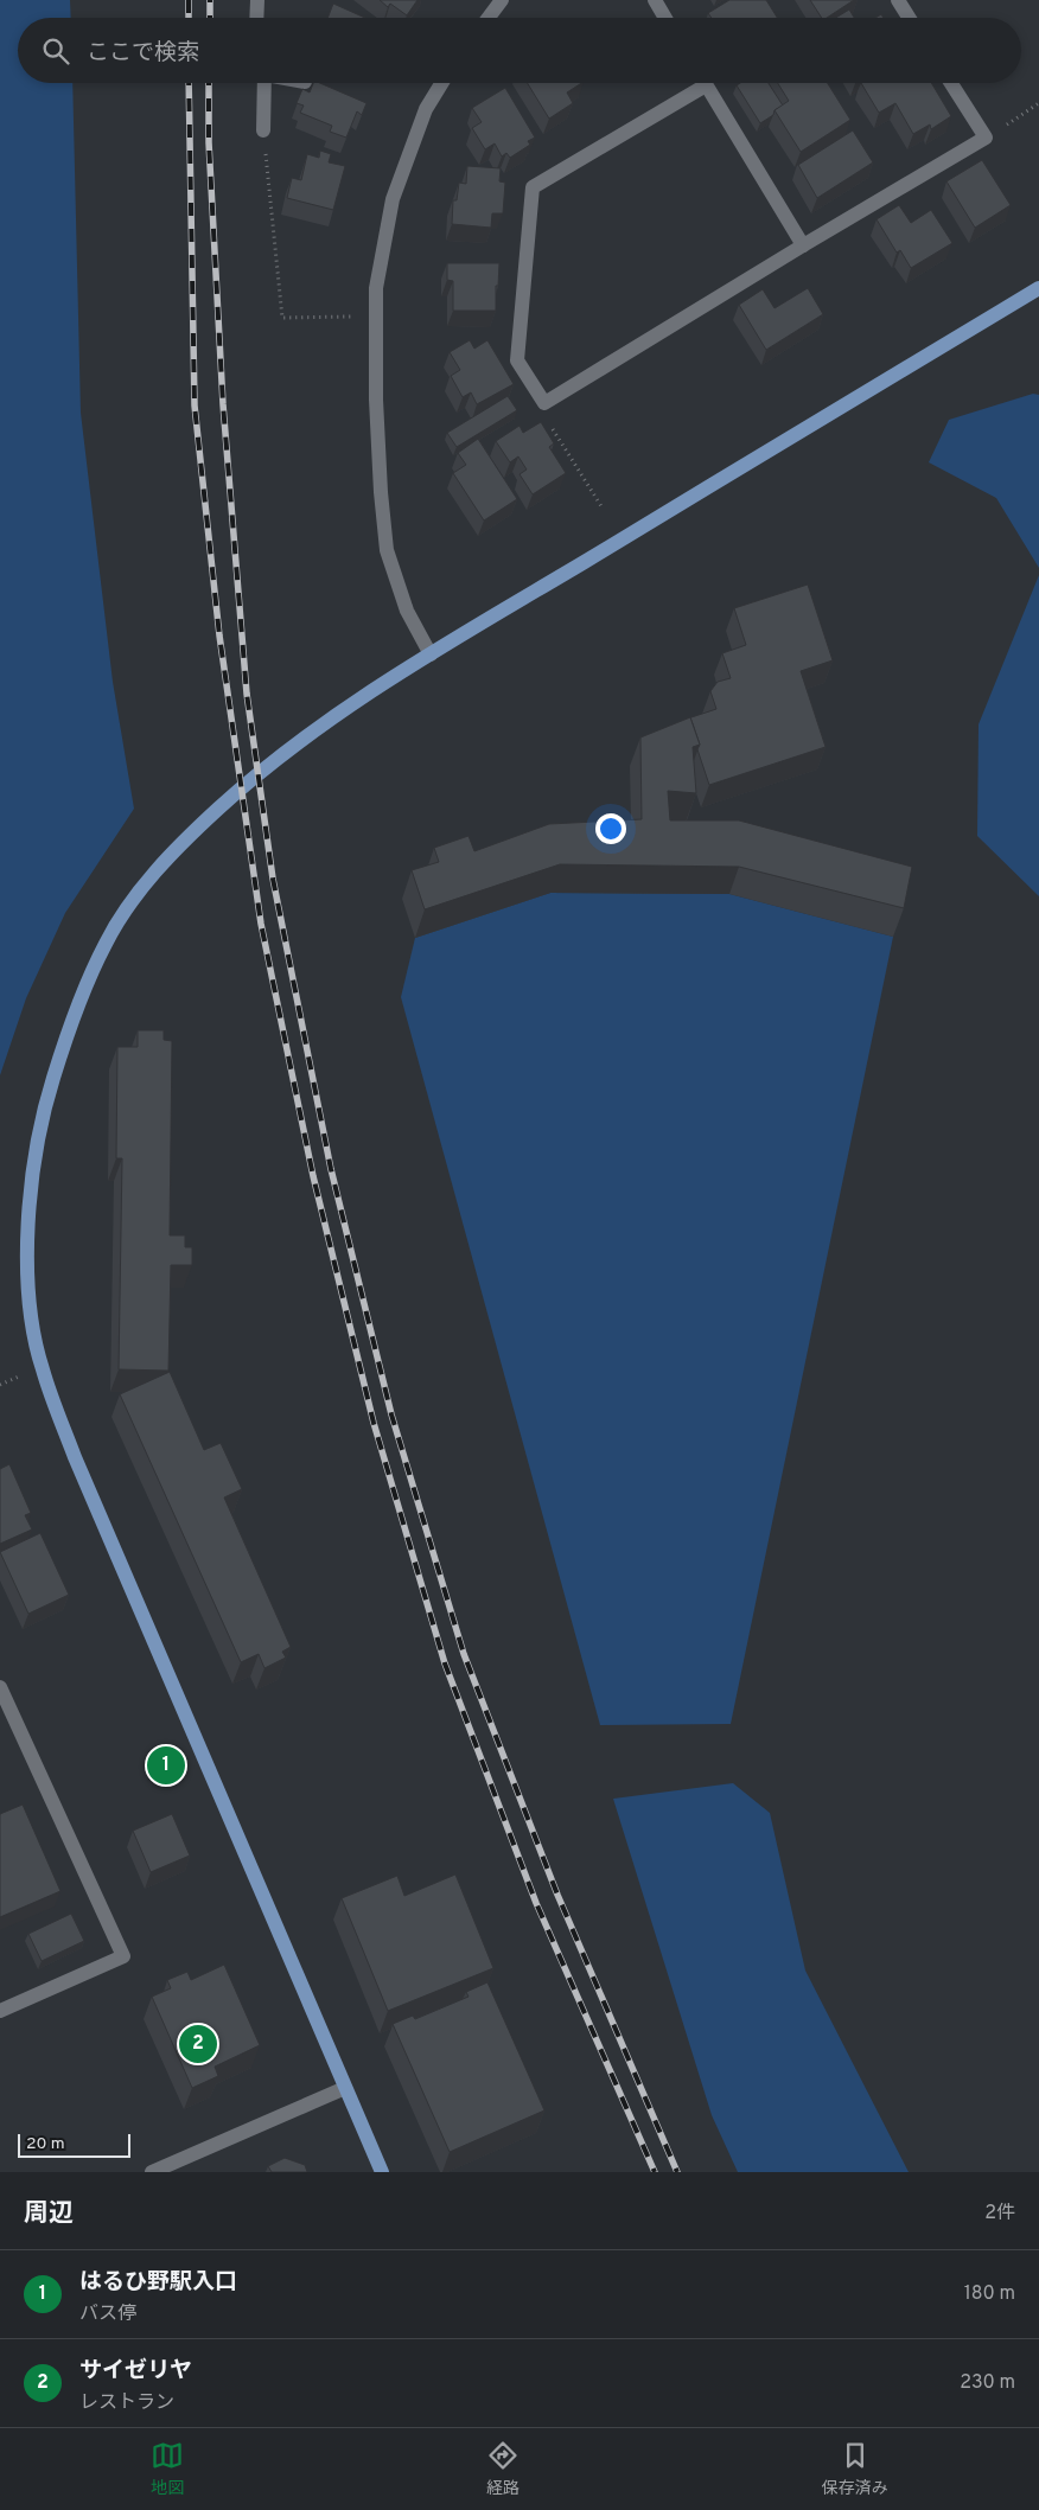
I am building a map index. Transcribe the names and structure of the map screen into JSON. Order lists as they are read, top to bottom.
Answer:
{
  "scale_bar": "20 m",
  "page": {
    "search": "ここで検索",
    "pins": ["1", "2"],
    "scale": "20 m",
    "heading": ["周辺", "2件"],
    "list": [
      {
        "mark": "1",
        "name": "はるひ野駅入口",
        "note": "バス停",
        "value": "180 m"
      },
      {
        "mark": "2",
        "name": "サイゼリヤ",
        "note": "レストラン",
        "value": "230 m"
      }
    ],
    "nav": ["地図", "経路", "保存済み"]
  }
}
